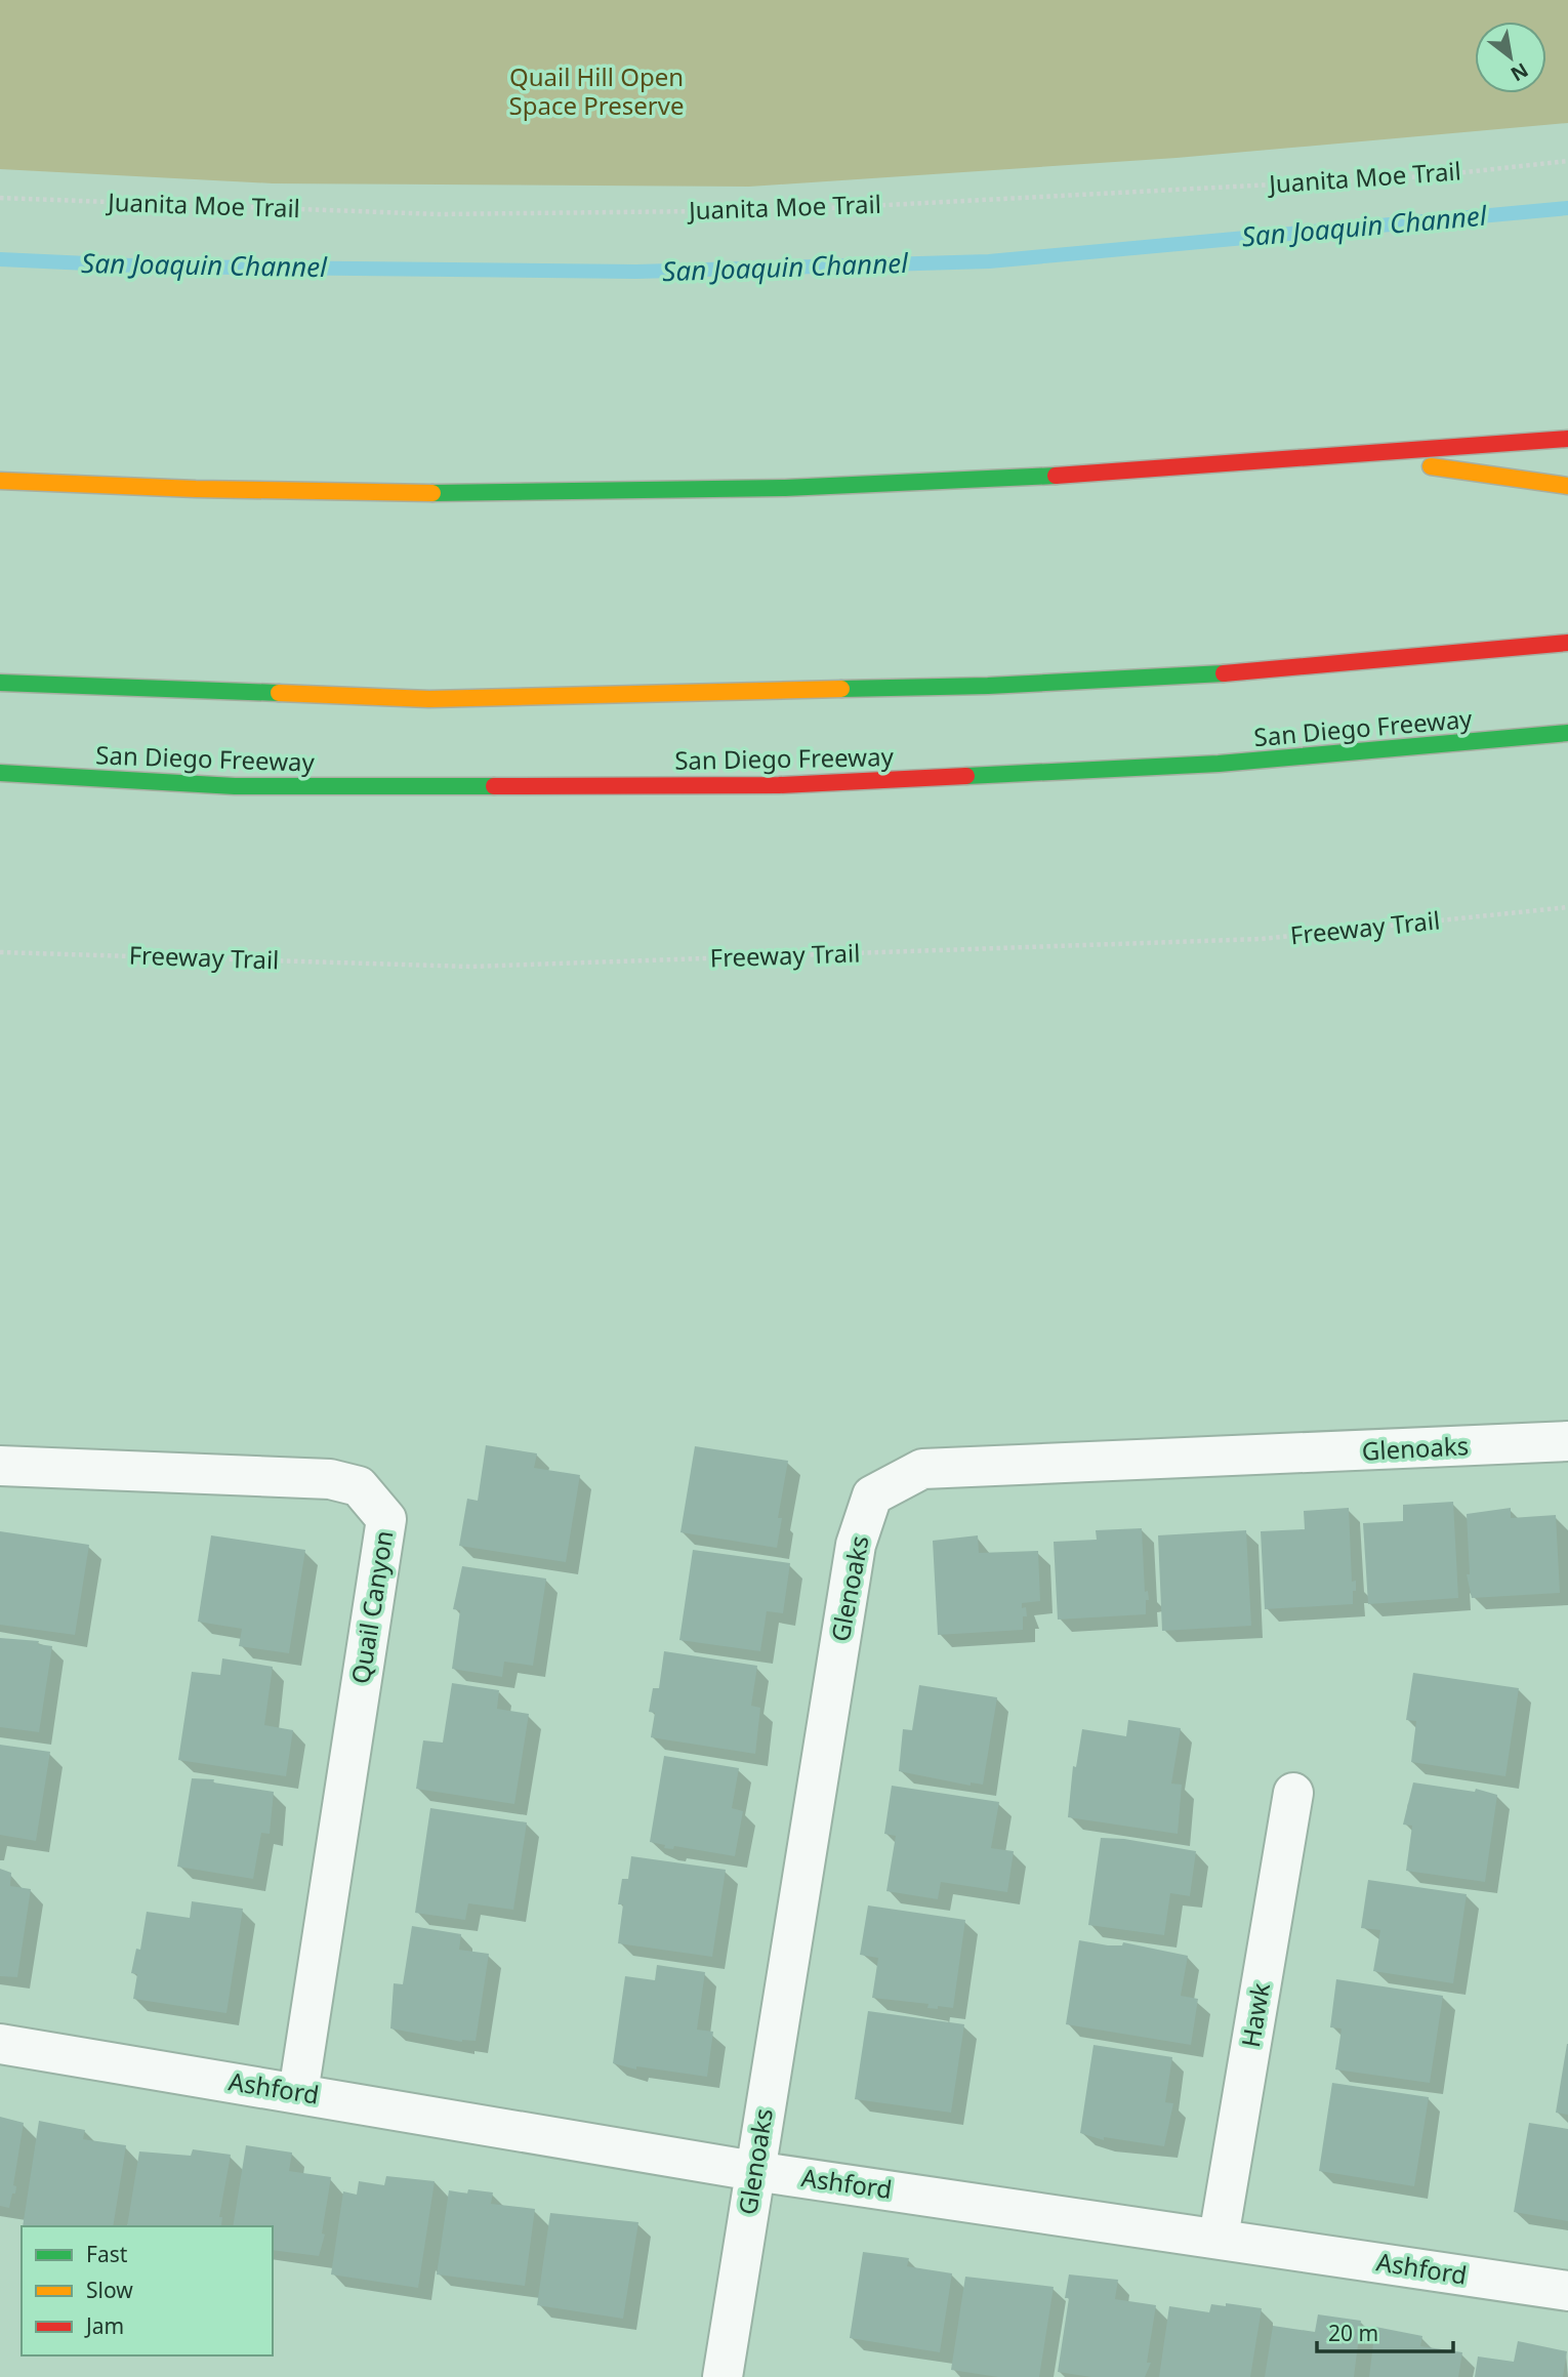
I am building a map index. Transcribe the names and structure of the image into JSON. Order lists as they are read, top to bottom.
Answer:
{
  "streets": {
    "highway": ["San Diego Freeway"],
    "street": [
      "Glenoaks",
      "Quail Canyon",
      "Hawk",
      "Ashford"
    ],
    "path": ["Juanita Moe Trail", "Freeway Trail"]
  },
  "crossings": [
    ["Glenoaks", "Ashford"],
    ["Quail Canyon", "Ashford"],
    ["Hawk", "Ashford"]
  ],
  "water": ["San Joaquin Channel"],
  "parks": ["Quail Hill Open Space Preserve"],
  "legend": ["Fast", "Slow", "Jam"],
  "scale_bar": "20 m",
  "north": "bottom right"
}
